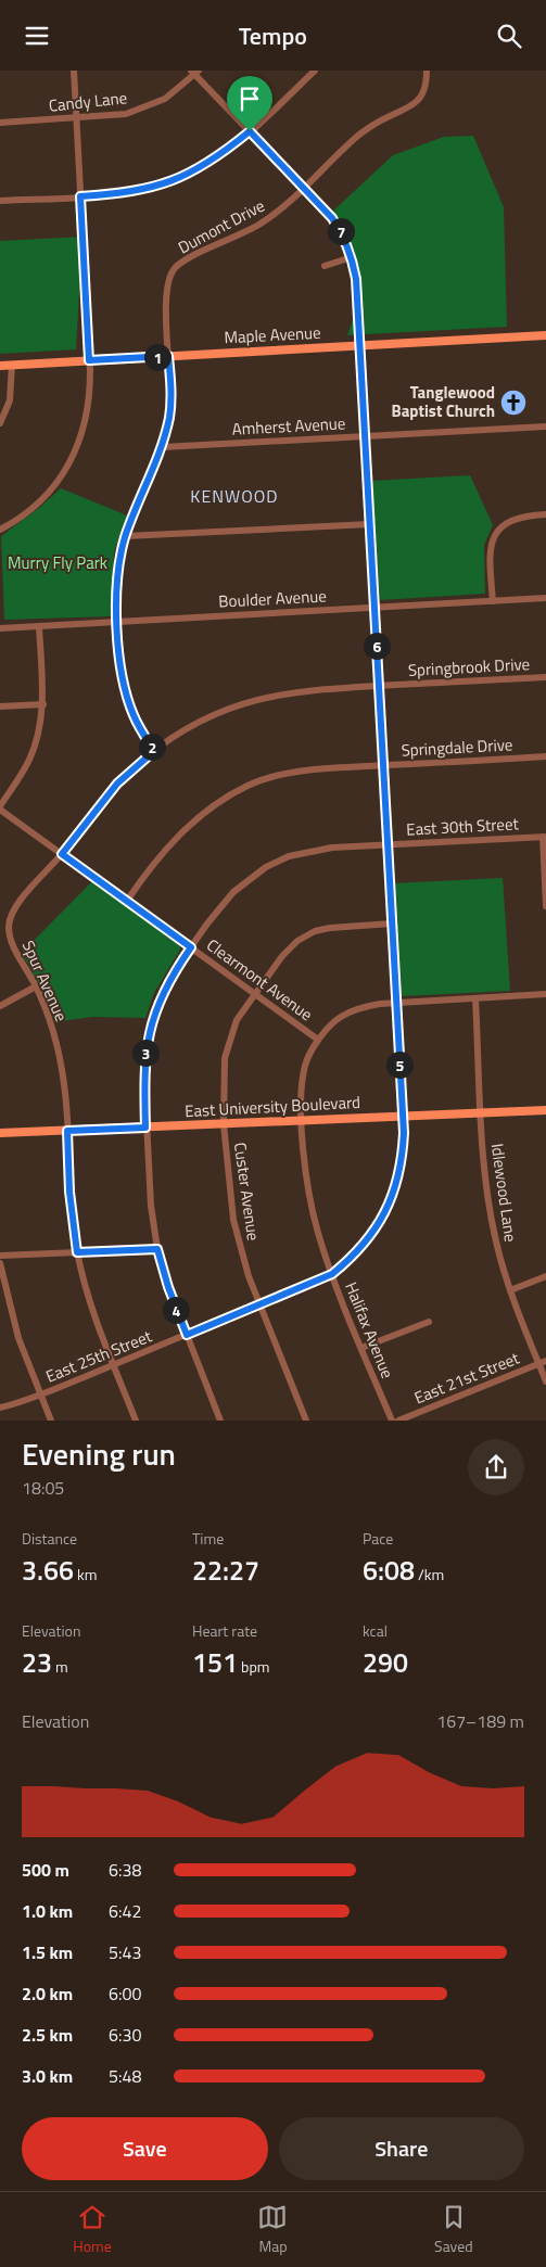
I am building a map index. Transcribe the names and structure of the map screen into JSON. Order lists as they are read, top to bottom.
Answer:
{
  "streets": {
    "main road": ["Maple Avenue", "East University Boulevard"],
    "street": [
      "Candy Lane",
      "Dumont Drive",
      "Amherst Avenue",
      "Boulder Avenue",
      "Springbrook Drive",
      "Springdale Drive",
      "East 30th Street",
      "Clearmont Avenue",
      "Spur Avenue",
      "Custer Avenue",
      "Idlewood Lane",
      "Halifax Avenue",
      "East 25th Street",
      "East 21st Street"
    ]
  },
  "crossings": [
    ["Candy Lane", "East 25th Street"],
    ["Dumont Drive", "Maple Avenue"],
    ["Dumont Drive", "Amherst Avenue"],
    ["Dumont Drive", "Boulder Avenue"],
    ["Dumont Drive", "Springbrook Drive"],
    ["Dumont Drive", "East 25th Street"],
    ["Maple Avenue", "East 25th Street"],
    ["Amherst Avenue", "East 25th Street"],
    ["Boulder Avenue", "East 25th Street"],
    ["Springbrook Drive", "Clearmont Avenue"],
    ["Springbrook Drive", "Spur Avenue"],
    ["Springbrook Drive", "East 25th Street"],
    ["Springdale Drive", "Clearmont Avenue"],
    ["Springdale Drive", "East 25th Street"],
    ["East 30th Street", "Clearmont Avenue"],
    ["East 30th Street", "East University Boulevard"],
    ["East 30th Street", "East 25th Street"],
    ["Clearmont Avenue", "Spur Avenue"],
    ["Clearmont Avenue", "Custer Avenue"],
    ["Clearmont Avenue", "Halifax Avenue"],
    ["Spur Avenue", "East University Boulevard"],
    ["Spur Avenue", "East 25th Street"],
    ["East University Boulevard", "Custer Avenue"],
    ["East University Boulevard", "Idlewood Lane"],
    ["East University Boulevard", "Halifax Avenue"],
    ["East University Boulevard", "East 25th Street"],
    ["Custer Avenue", "East 25th Street"],
    ["Idlewood Lane", "Halifax Avenue"],
    ["Idlewood Lane", "East 21st Street"],
    ["Halifax Avenue", "East 25th Street"]
  ],
  "districts": ["KENWOOD"],
  "parks": ["Murry Fly Park"],
  "places": {
    "church": ["Tanglewood Baptist Church"]
  },
  "page": {
    "header": "Tempo",
    "pins": [
      "7",
      "1",
      "6",
      "2",
      "3",
      "5",
      "4"
    ],
    "heading": ["Evening run", "18:05"],
    "stats": [
      ["Distance", "3.66 km"],
      ["Time", "22:27"],
      ["Pace", "6:08 /km"],
      ["Elevation", "23 m"],
      ["Heart rate", "151 bpm"],
      ["kcal", "290"]
    ],
    "chart": ["Elevation", "167–189 m"],
    "list": [
      {
        "name": "500 m",
        "note": "6:38"
      },
      {
        "name": "1.0 km",
        "note": "6:42"
      },
      {
        "name": "1.5 km",
        "note": "5:43"
      },
      {
        "name": "2.0 km",
        "note": "6:00"
      },
      {
        "name": "2.5 km",
        "note": "6:30"
      },
      {
        "name": "3.0 km",
        "note": "5:48"
      }
    ],
    "buttons": ["Save", "Share"],
    "tabs": ["Home", "Map", "Saved"]
  }
}
